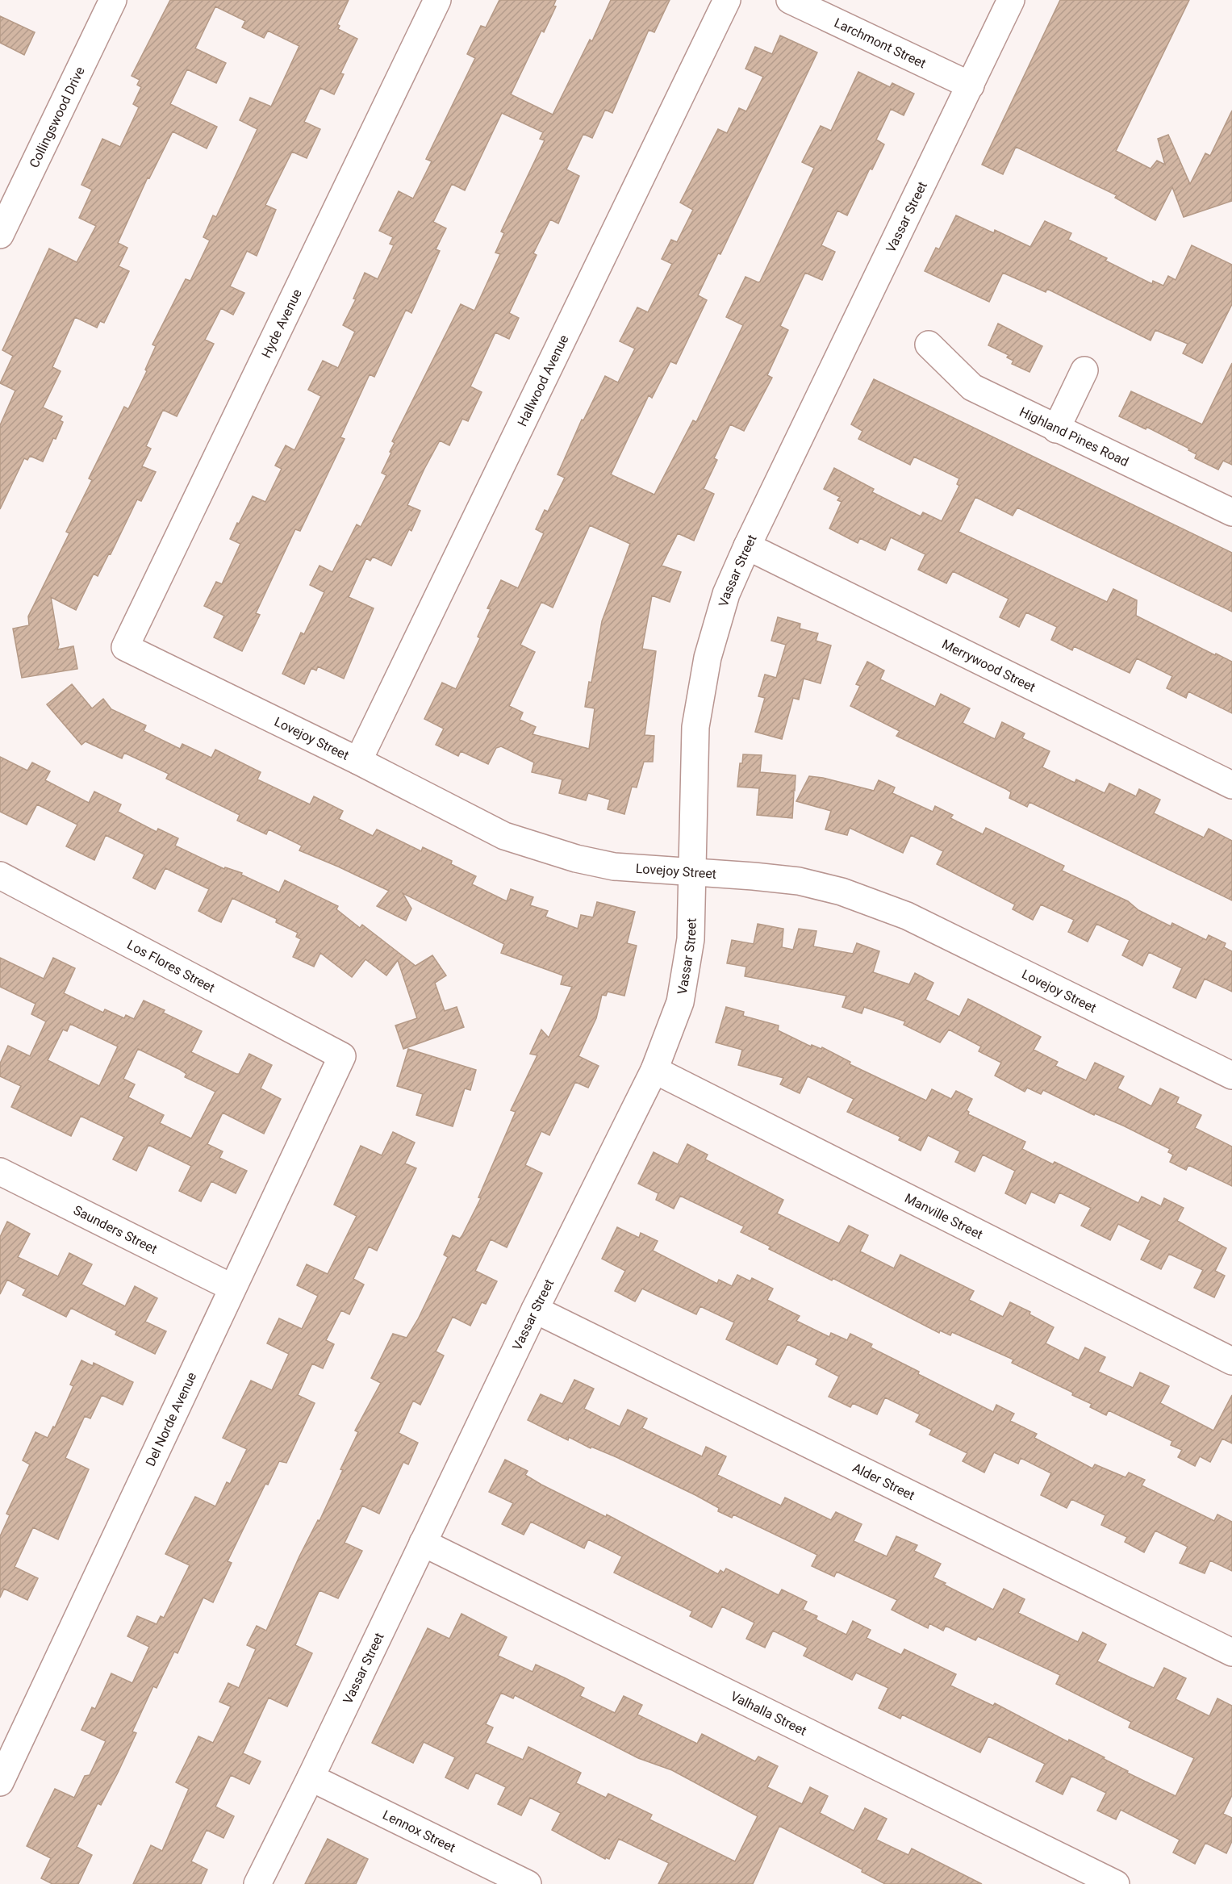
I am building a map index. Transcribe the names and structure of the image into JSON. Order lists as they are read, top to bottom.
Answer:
{
  "streets": {
    "street": [
      "Larchmont Street",
      "Collingswood Drive",
      "Vassar Street",
      "Hyde Avenue",
      "Hallwood Avenue",
      "Highland Pines Road",
      "Merrywood Street",
      "Lovejoy Street",
      "Los Flores Street",
      "Manville Street",
      "Saunders Street",
      "Del Norde Avenue",
      "Alder Street",
      "Valhalla Street",
      "Lennox Street"
    ]
  },
  "crossings": [
    ["Larchmont Street", "Vassar Street"],
    ["Vassar Street", "Merrywood Street"],
    ["Vassar Street", "Lovejoy Street"],
    ["Vassar Street", "Manville Street"],
    ["Vassar Street", "Alder Street"],
    ["Vassar Street", "Valhalla Street"],
    ["Vassar Street", "Lennox Street"],
    ["Hyde Avenue", "Lovejoy Street"],
    ["Hallwood Avenue", "Lovejoy Street"],
    ["Los Flores Street", "Del Norde Avenue"],
    ["Saunders Street", "Del Norde Avenue"]
  ]
}
